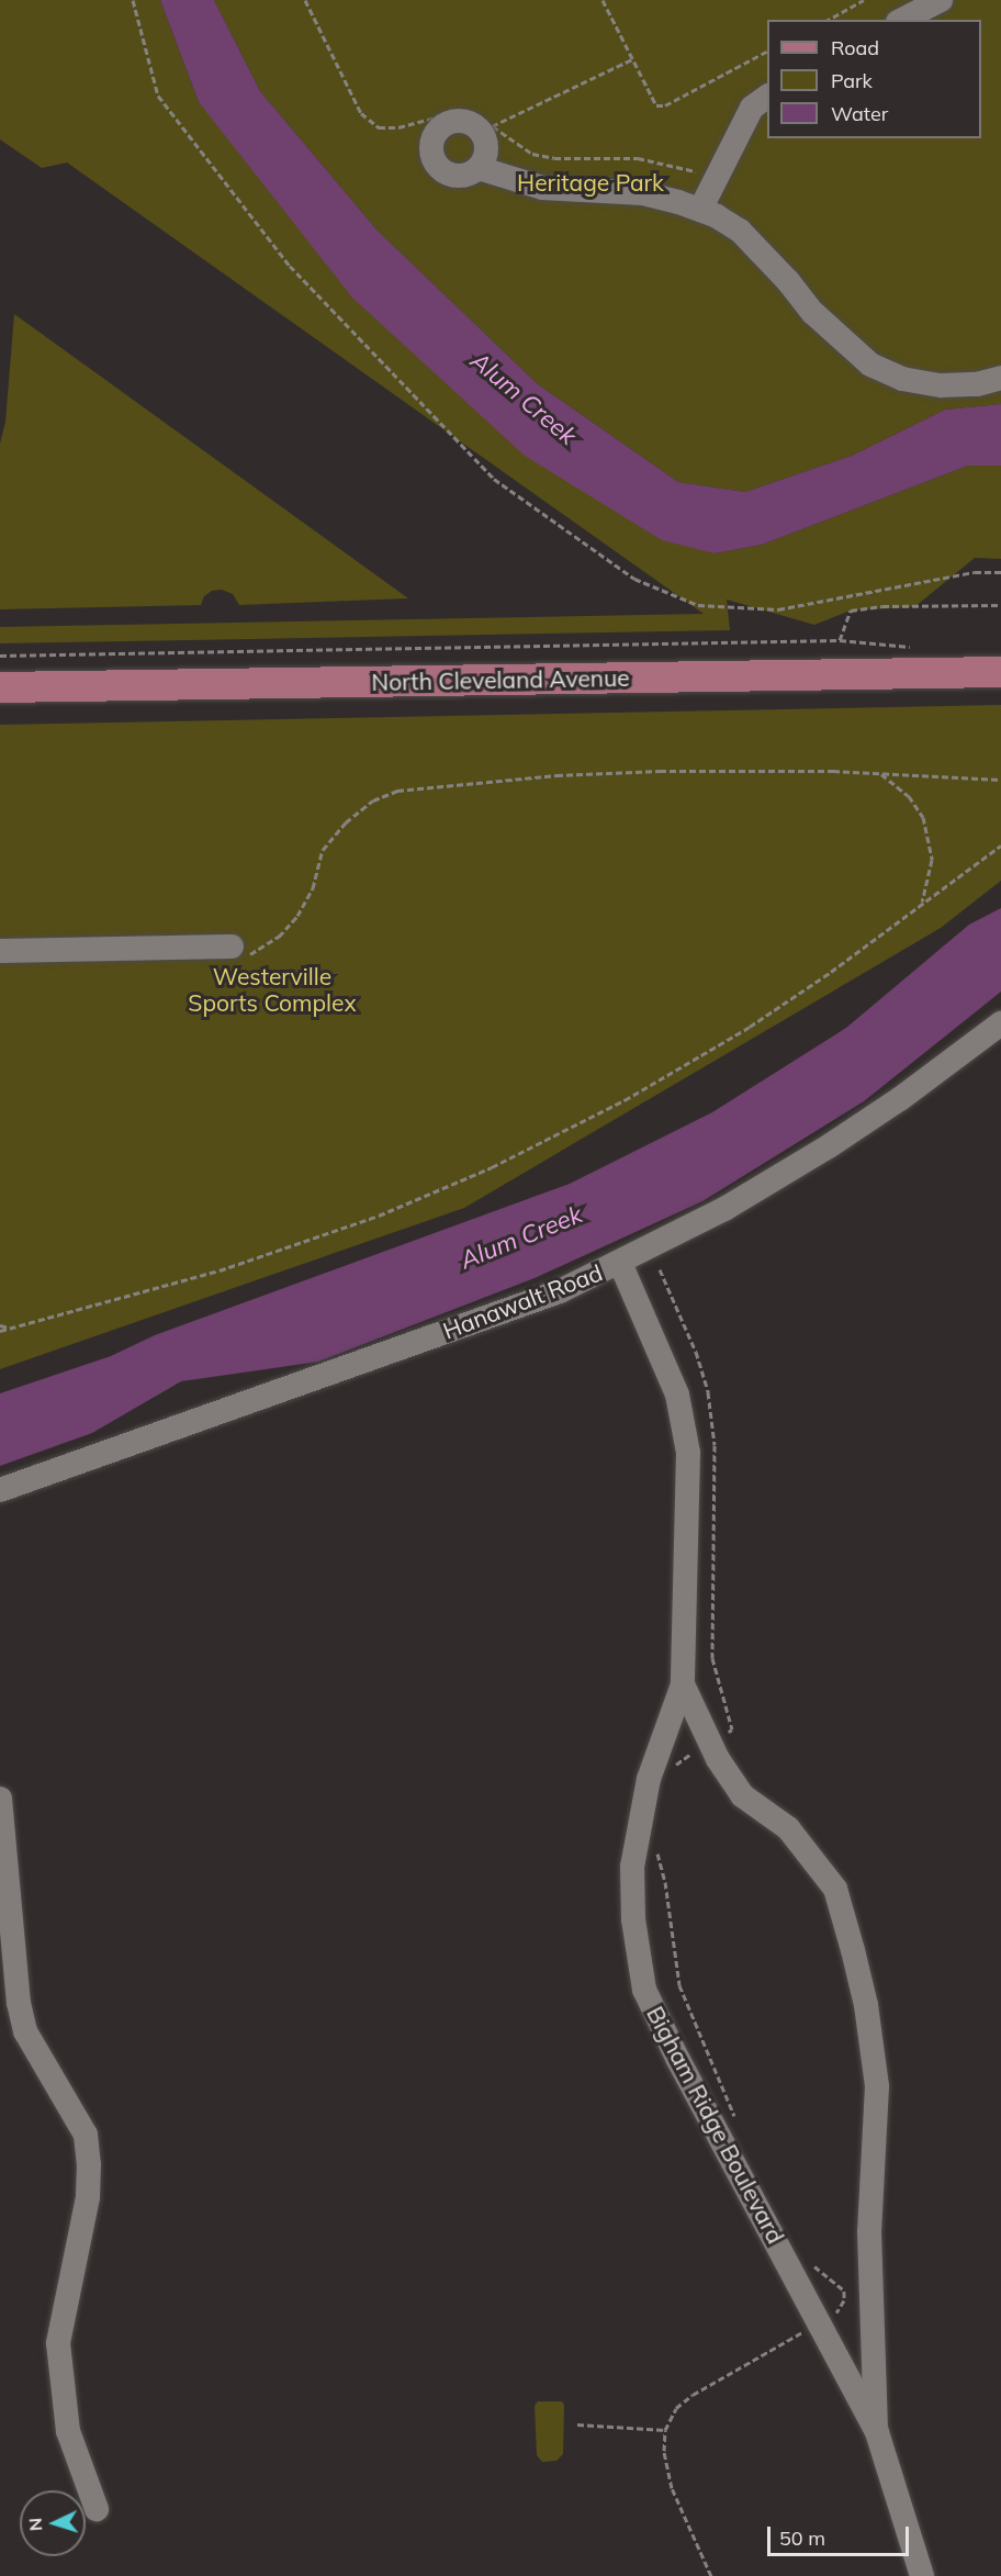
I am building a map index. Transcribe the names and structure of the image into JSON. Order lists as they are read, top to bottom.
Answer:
{
  "streets": {
    "main road": ["North Cleveland Avenue"],
    "street": ["Hanawalt Road", "Bigham Ridge Boulevard"]
  },
  "crossings": [
    ["Hanawalt Road", "Bigham Ridge Boulevard"]
  ],
  "water": ["Alum Creek"],
  "parks": ["Heritage Park", "Westerville Sports Complex"],
  "legend": ["Road", "Park", "Water"],
  "scale_bar": "50 m",
  "north": "left"
}
